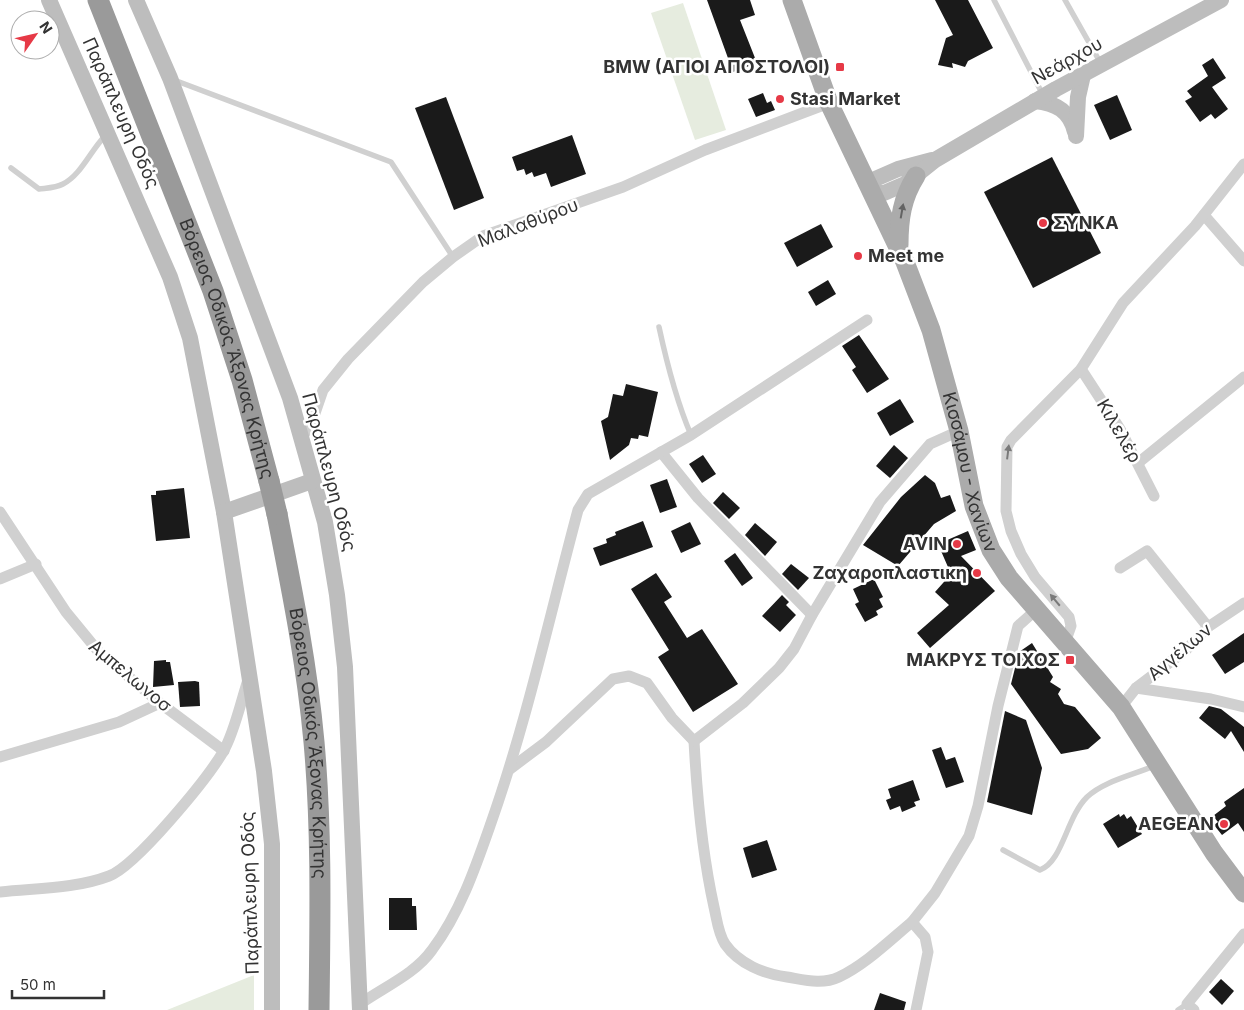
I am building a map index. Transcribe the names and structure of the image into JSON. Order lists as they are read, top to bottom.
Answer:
{
  "streets": {
    "highway": ["Βόρειος Οδικός Άξονας Κρήτης"],
    "main road": ["Κισσάμου - Χανίων"],
    "street": [
      "Νεάρχου",
      "Παράπλευρη Οδός",
      "Μαλαθύρου",
      "Κιλελέρ",
      "Αγγέλων",
      "Αμπελωνοσ"
    ]
  },
  "crossings": [
    ["Νεάρχου", "Κισσάμου - Χανίων"],
    ["Παράπλευρη Οδός", "Μαλαθύρου"],
    ["Μαλαθύρου", "Κισσάμου - Χανίων"],
    ["Κισσάμου - Χανίων", "Αγγέλων"]
  ],
  "places": {
    "transit": ["BMW (ΑΓΙΟΙ ΑΠΟΣΤΟΛΟΙ)", "ΜΑΚΡΥΣ ΤΟΙΧΟΣ"],
    "other": [
      "Stasi Market",
      "ΣΥΝΚΑ",
      "Meet me",
      "AVIN",
      "Ζαχαροπλαστικη",
      "AEGEAN"
    ]
  },
  "scale_bar": "50 m",
  "north": "top right"
}
